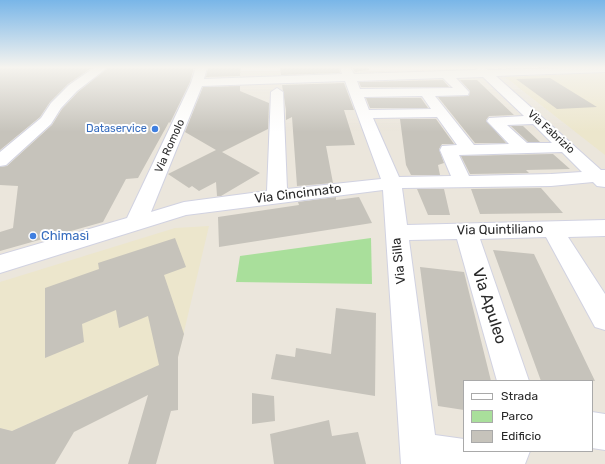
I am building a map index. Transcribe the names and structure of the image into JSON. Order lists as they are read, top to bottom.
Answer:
{
  "streets": {
    "street": [
      "Via Fabrizio",
      "Via Romolo",
      "Via Cincinnato",
      "Via Quintiliano",
      "Via Silla",
      "Via Apuleo"
    ]
  },
  "crossings": [
    ["Via Fabrizio", "Via Cincinnato"],
    ["Via Romolo", "Via Cincinnato"],
    ["Via Cincinnato", "Via Silla"],
    ["Via Quintiliano", "Via Silla"],
    ["Via Quintiliano", "Via Apuleo"]
  ],
  "places": ["Dataservice", "Chimasì"],
  "legend": ["Strada", "Parco", "Edificio"]
}
